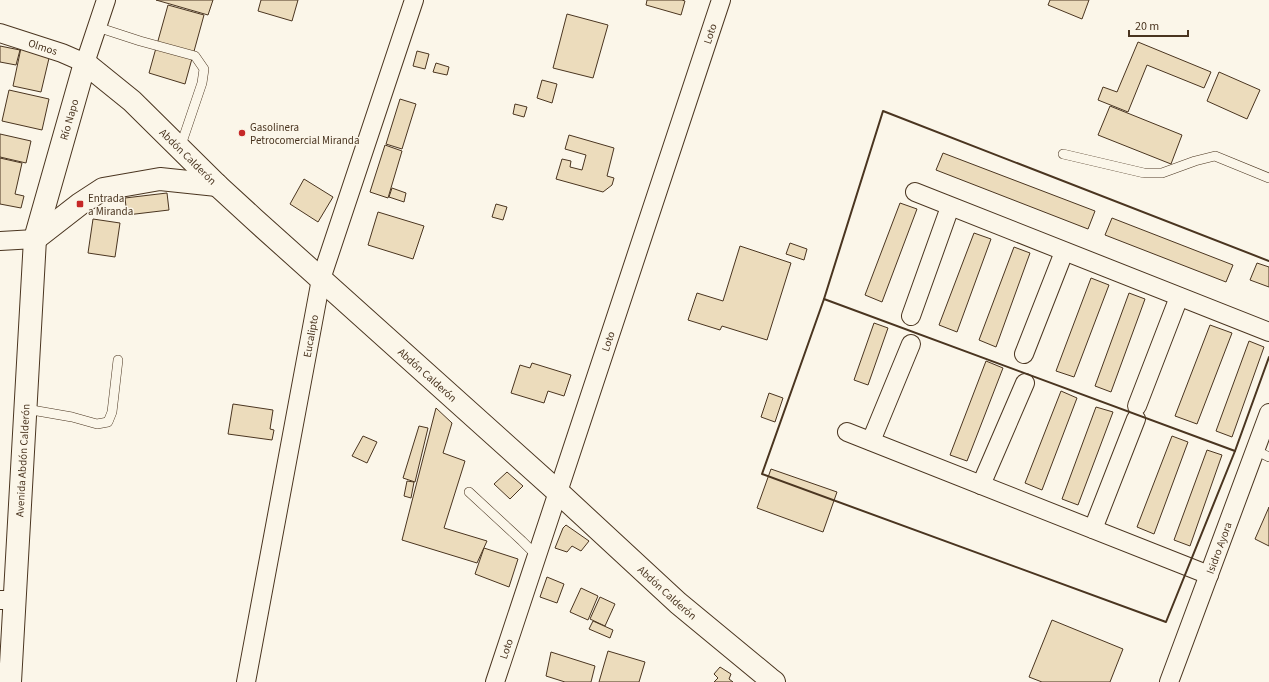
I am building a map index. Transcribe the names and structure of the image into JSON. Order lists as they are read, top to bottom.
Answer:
{
  "streets": {
    "street": [
      "Loto",
      "Olmos",
      "Río Napo",
      "Abdón Calderón",
      "Eucalipto",
      "Avenida Abdón Calderón",
      "Isidro Ayora"
    ]
  },
  "crossings": [
    ["Loto", "Abdón Calderón"],
    ["Olmos", "Río Napo"],
    ["Olmos", "Abdón Calderón"],
    ["Río Napo", "Abdón Calderón"],
    ["Río Napo", "Avenida Abdón Calderón"],
    ["Abdón Calderón", "Eucalipto"]
  ],
  "places": {
    "other": ["Gasolinera Petrocomercial Miranda"],
    "transit": ["Entrada a Miranda"]
  },
  "scale_bar": "20 m"
}
